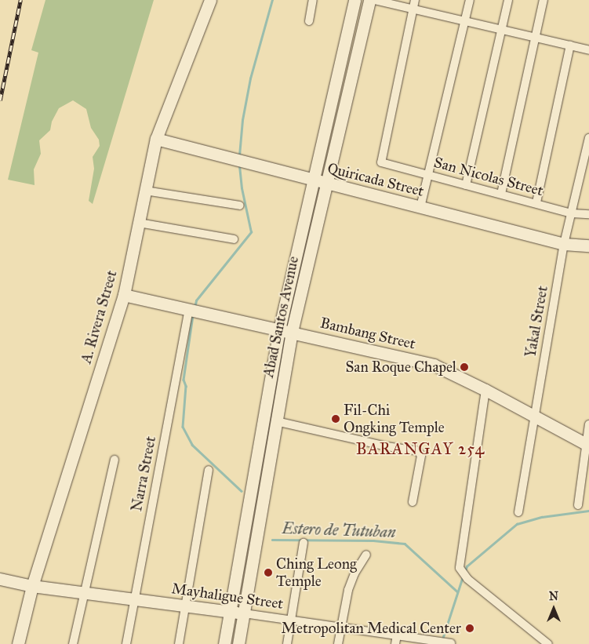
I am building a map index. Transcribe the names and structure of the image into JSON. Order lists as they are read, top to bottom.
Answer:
{
  "streets": {
    "street": [
      "San Nicolas Street",
      "Quiricada Street",
      "A. Rivera Street",
      "Abad Santos Avenue",
      "Yakal Street",
      "Bambang Street",
      "Narra Street",
      "Mayhaligue Street"
    ]
  },
  "crossings": [
    ["San Nicolas Street", "Yakal Street"],
    ["Quiricada Street", "A. Rivera Street"],
    ["Quiricada Street", "Abad Santos Avenue"],
    ["Quiricada Street", "Yakal Street"],
    ["A. Rivera Street", "Bambang Street"],
    ["A. Rivera Street", "Mayhaligue Street"],
    ["Abad Santos Avenue", "Bambang Street"],
    ["Abad Santos Avenue", "Mayhaligue Street"],
    ["Yakal Street", "Bambang Street"],
    ["Bambang Street", "Narra Street"],
    ["Narra Street", "Mayhaligue Street"]
  ],
  "districts": ["BARANGAY 254"],
  "water": ["Estero de Tutuban"],
  "places": [
    "San Roque Chapel",
    "Fil-Chi Ongking Temple",
    "Ching Leong Temple",
    "Metropolitan Medical Center"
  ],
  "north": "top"
}
